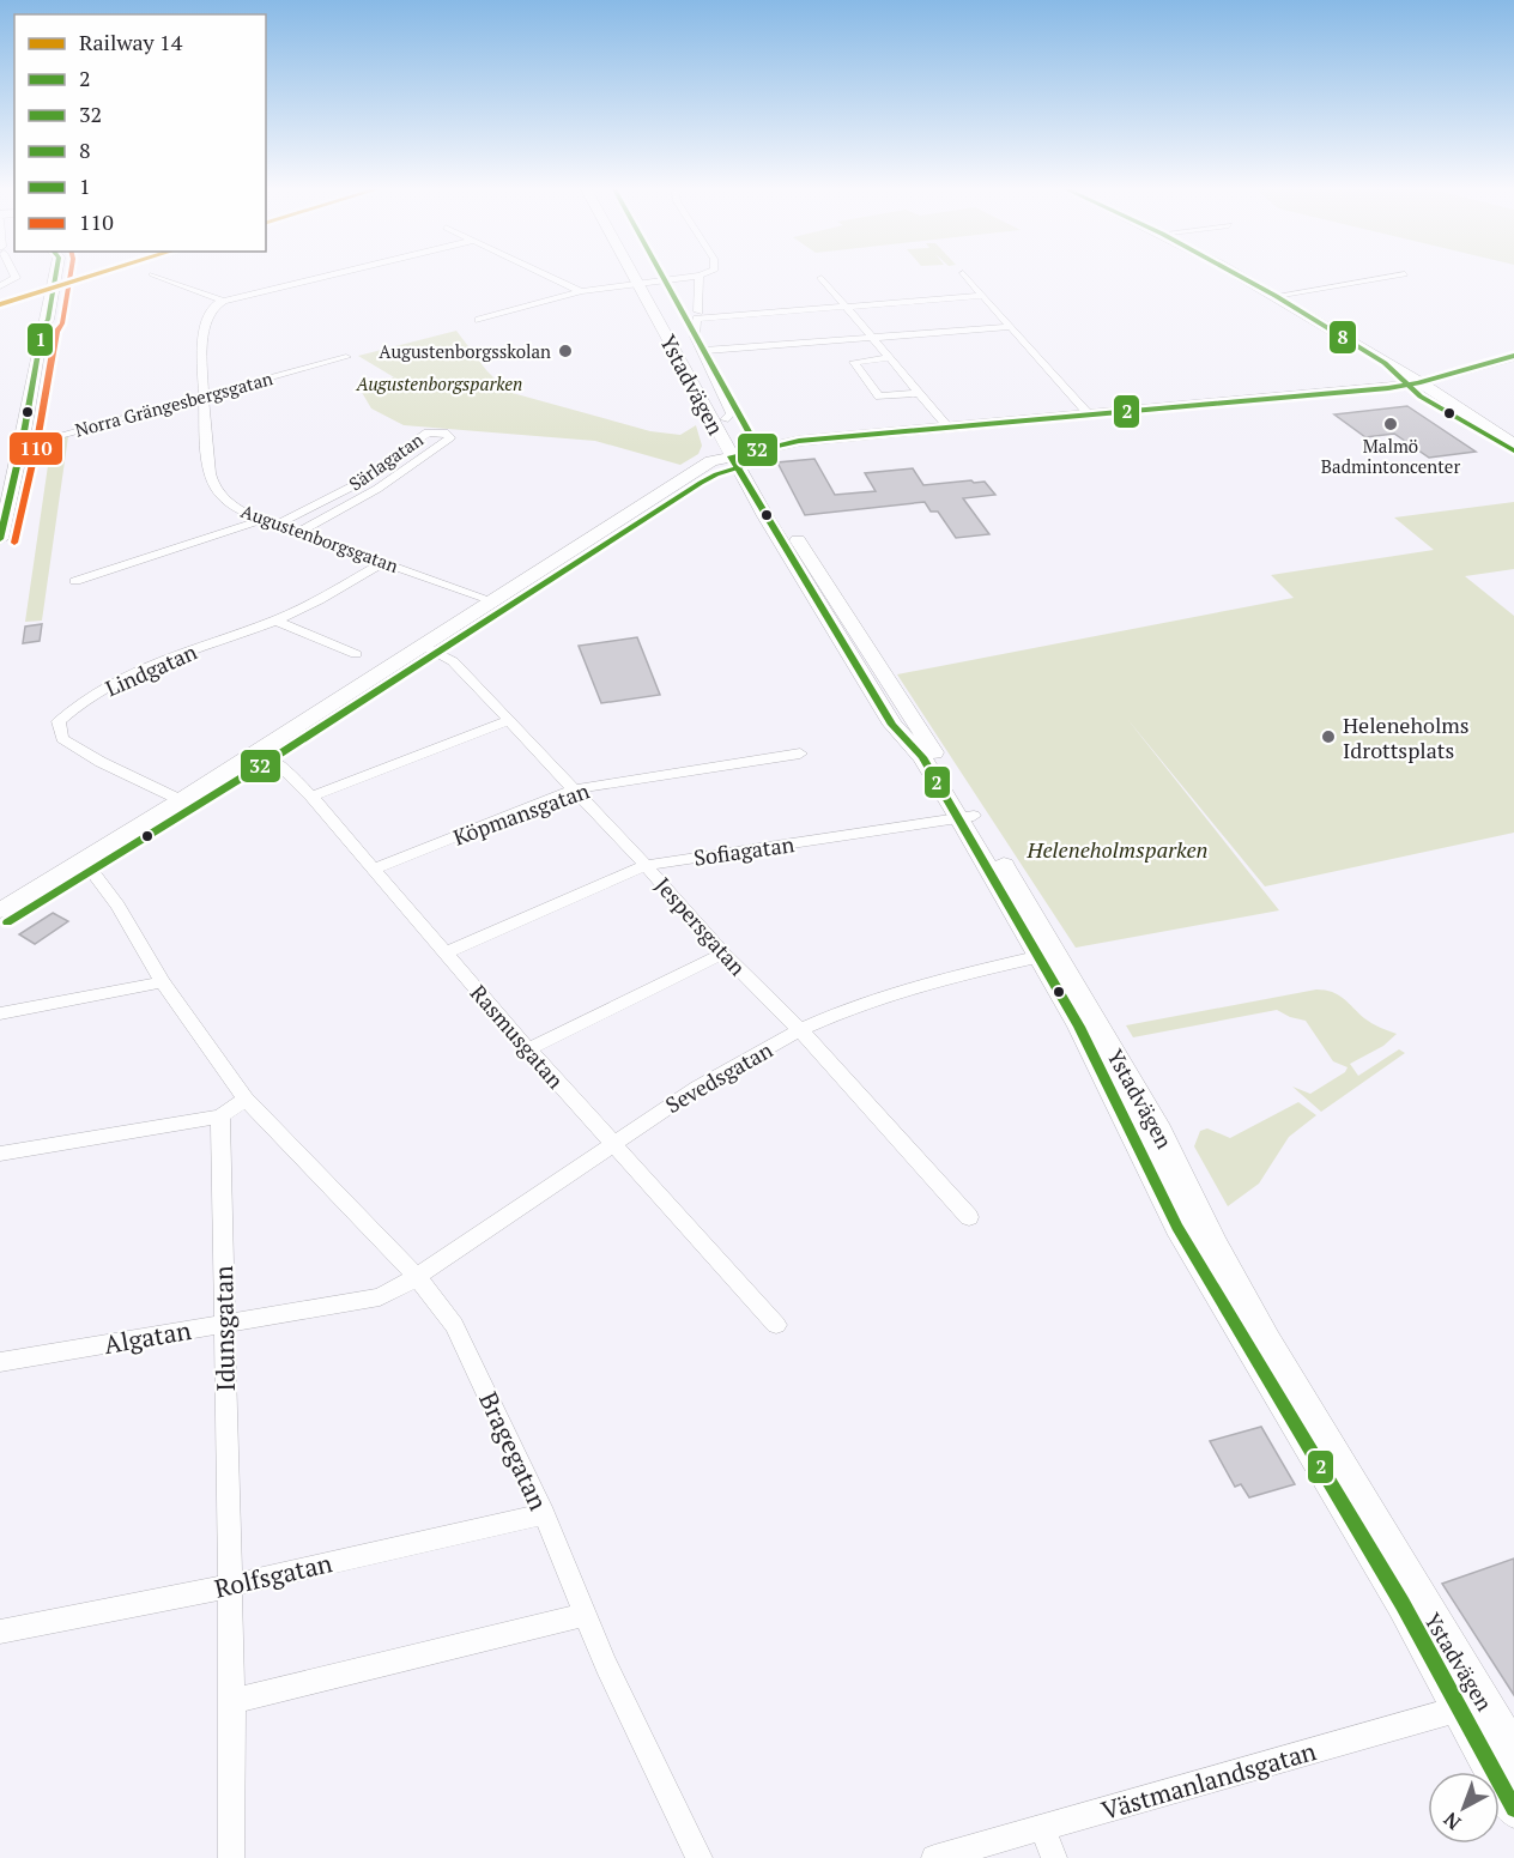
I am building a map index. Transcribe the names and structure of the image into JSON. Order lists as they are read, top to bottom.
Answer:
{
  "streets": {
    "main road": ["Ystadvägen", "Norra Grängesbergsgatan"],
    "street": [
      "Särlagatan",
      "Augustenborgsgatan",
      "Lindgatan",
      "Köpmansgatan",
      "Sofiagatan",
      "Jespersgatan",
      "Rasmusgatan",
      "Sevedsgatan",
      "Idunsgatan",
      "Algatan",
      "Bragegatan",
      "Rolfsgatan",
      "Västmanlandsgatan"
    ]
  },
  "crossings": [
    ["Ystadvägen", "Sofiagatan"],
    ["Ystadvägen", "Sevedsgatan"],
    ["Ystadvägen", "Västmanlandsgatan"],
    ["Norra Grängesbergsgatan", "Augustenborgsgatan"],
    ["Särlagatan", "Augustenborgsgatan"],
    ["Augustenborgsgatan", "Lindgatan"],
    ["Köpmansgatan", "Jespersgatan"],
    ["Köpmansgatan", "Rasmusgatan"],
    ["Sofiagatan", "Jespersgatan"],
    ["Sofiagatan", "Rasmusgatan"],
    ["Jespersgatan", "Sevedsgatan"],
    ["Rasmusgatan", "Sevedsgatan"],
    ["Sevedsgatan", "Algatan"],
    ["Sevedsgatan", "Bragegatan"],
    ["Idunsgatan", "Algatan"],
    ["Idunsgatan", "Rolfsgatan"],
    ["Algatan", "Bragegatan"],
    ["Bragegatan", "Rolfsgatan"]
  ],
  "parks": ["Augustenborgsparken", "Heleneholmsparken"],
  "places": ["Augustenborgsskolan", "Malmö Badmintoncenter", "Heleneholms Idrottsplats"],
  "lines": [
    "rail line 14",
    "transit line 32",
    "transit line 8",
    "transit line 1",
    "transit line 110",
    "transit line 2"
  ],
  "legend": [
    "Railway 14",
    "2",
    "32",
    "8",
    "1",
    "110"
  ],
  "north": "bottom left"
}
